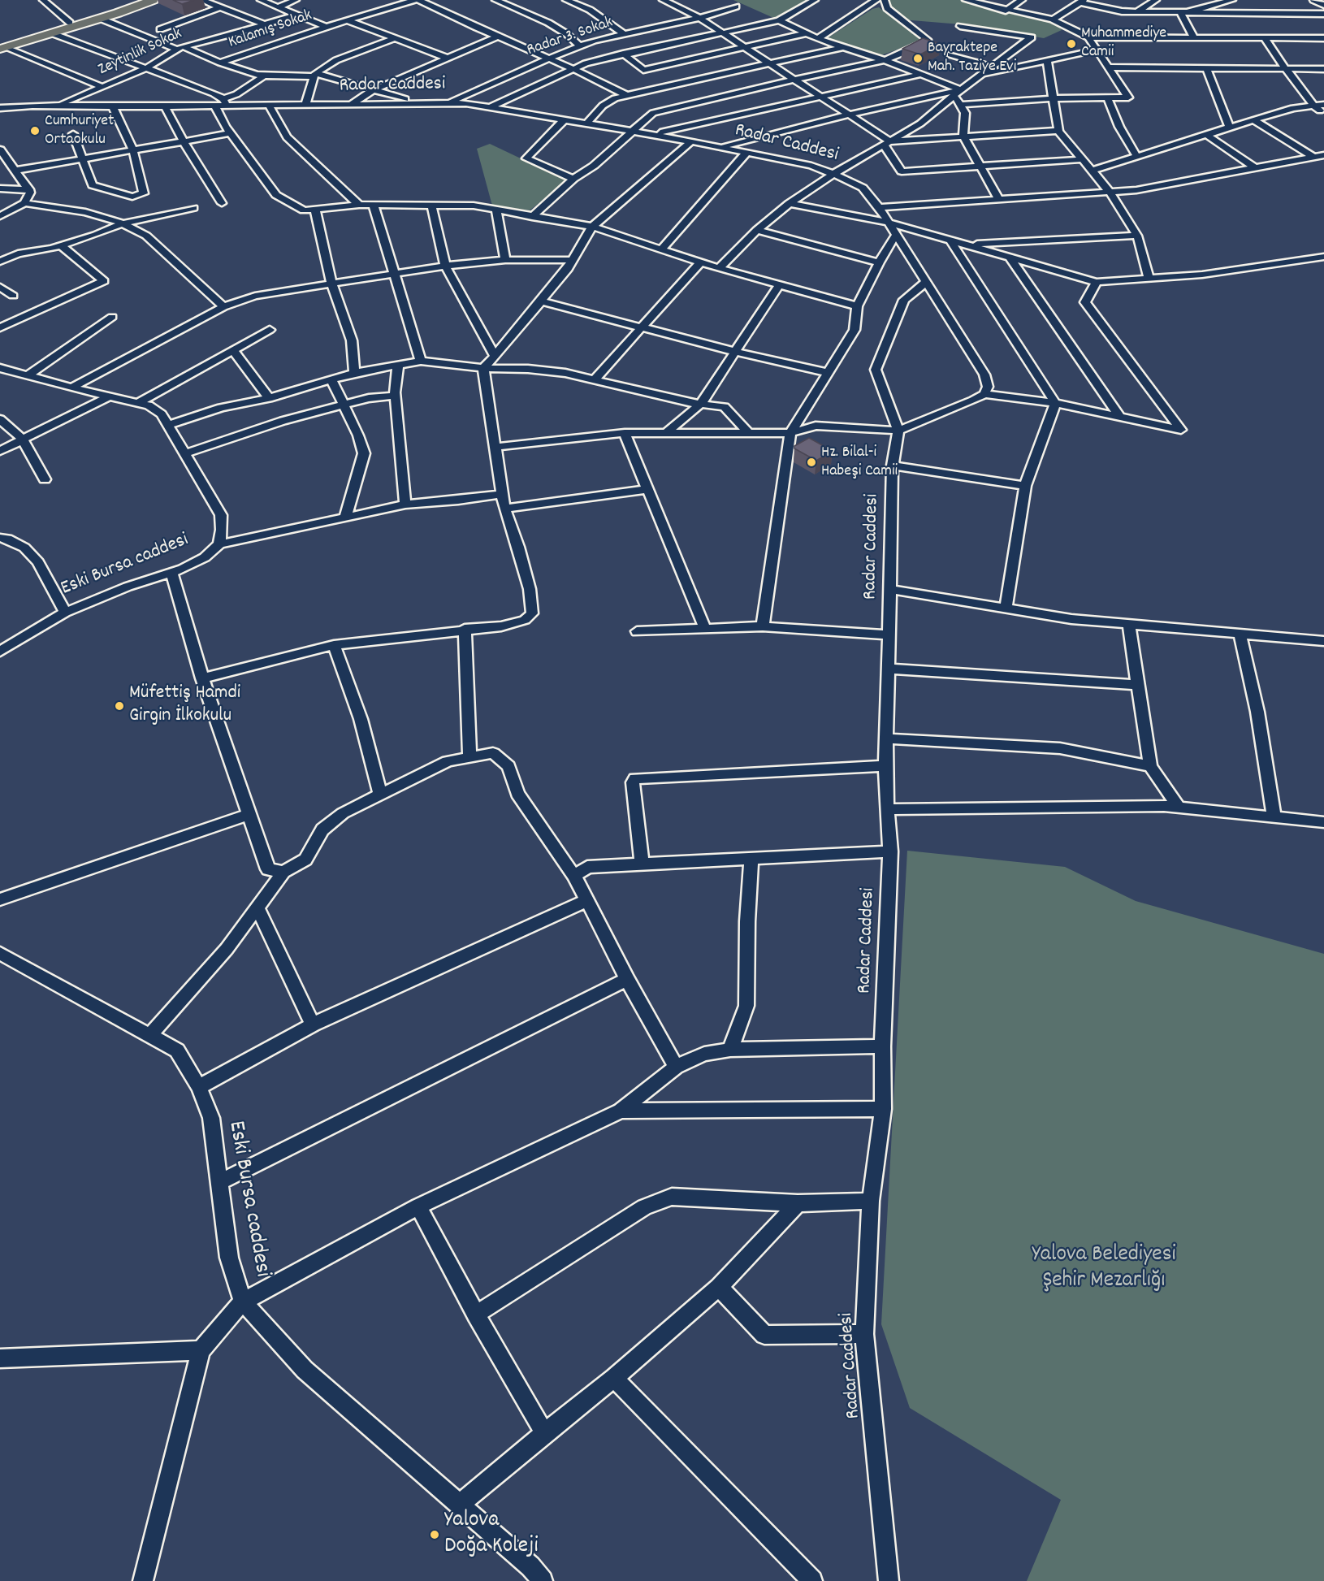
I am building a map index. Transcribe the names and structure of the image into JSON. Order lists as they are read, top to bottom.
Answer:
{
  "streets": {
    "street": [
      "Kalamış Sokak",
      "Radar 3. Sokak",
      "Zeytinlik Sokak",
      "Radar Caddesi",
      "Eski Bursa caddesi"
    ]
  },
  "crossings": [
    ["Radar 3. Sokak", "Radar Caddesi"],
    ["Zeytinlik Sokak", "Radar Caddesi"]
  ],
  "parks": ["Yalova Belediyesi Şehir Mezarlığı"],
  "places": [
    "Muhammediye Camii",
    "Bayraktepe Mah. Taziye Evi",
    "Cumhuriyet Ortaokulu",
    "Hz. Bilal-i Habeşi Camii",
    "Müfettiş Hamdi Girgin İlkokulu",
    "Yalova Doğa Koleji"
  ]
}
